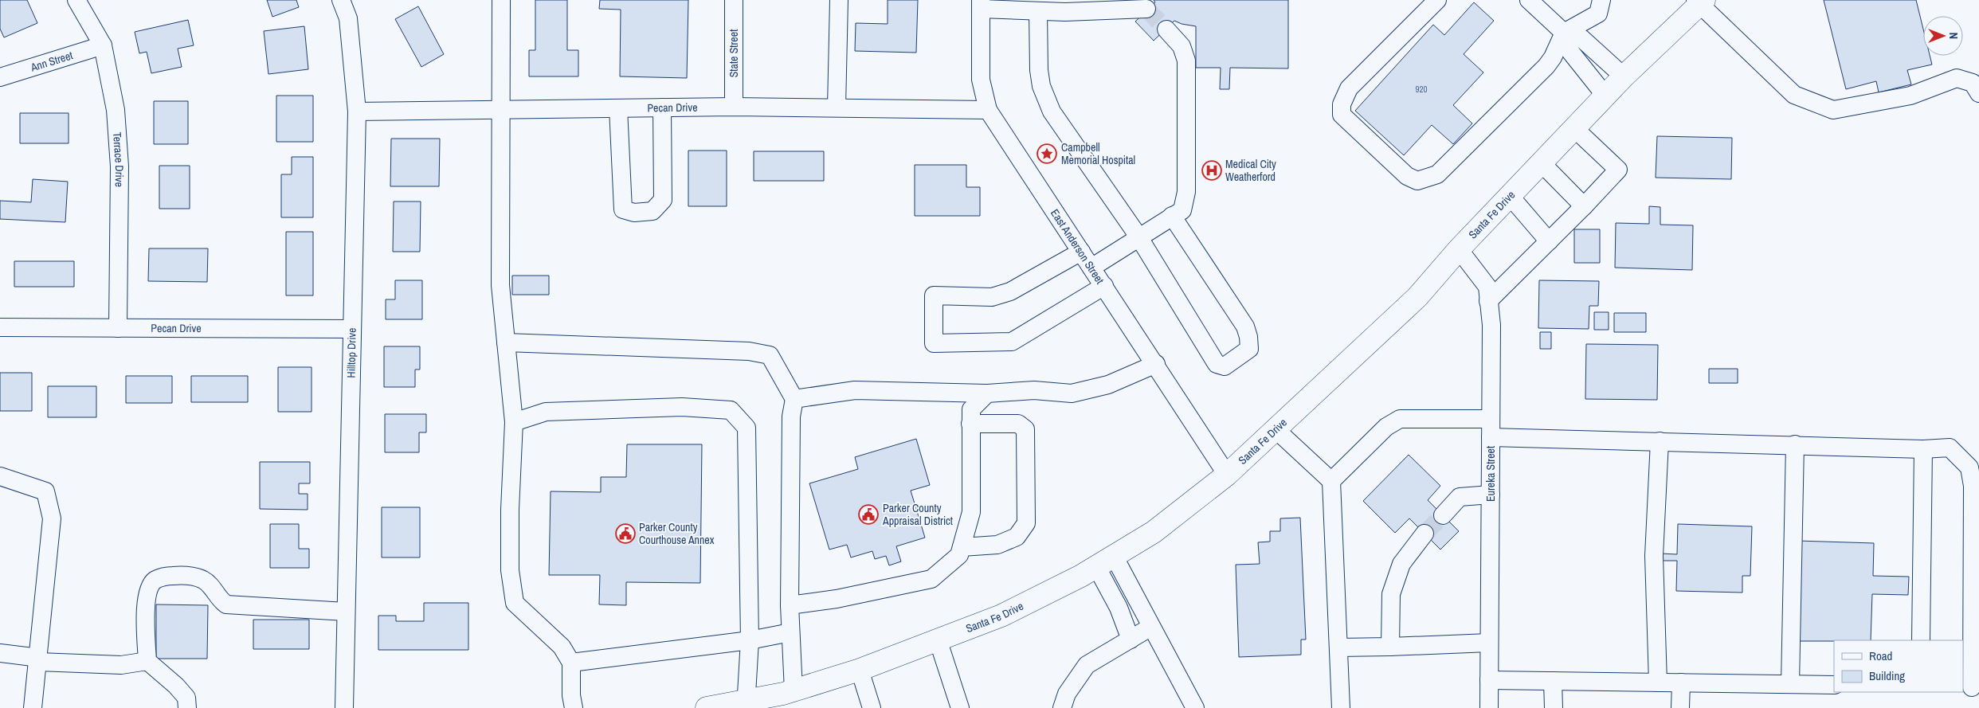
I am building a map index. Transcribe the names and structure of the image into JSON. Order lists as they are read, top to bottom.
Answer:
{
  "streets": {
    "main road": ["Santa Fe Drive"],
    "street": [
      "State Street",
      "Ann Street",
      "Pecan Drive",
      "Terrace Drive",
      "East Anderson Street",
      "Hilltop Drive",
      "Eureka Street"
    ]
  },
  "crossings": [
    ["State Street", "Pecan Drive"],
    ["Ann Street", "Terrace Drive"],
    ["Pecan Drive", "Terrace Drive"],
    ["Pecan Drive", "East Anderson Street"],
    ["Pecan Drive", "Hilltop Drive"],
    ["Santa Fe Drive", "East Anderson Street"],
    ["Santa Fe Drive", "Eureka Street"]
  ],
  "places": {
    "place": ["Campbell Memorial Hospital"],
    "hospital": ["Medical City Weatherford"],
    "public building": ["Parker County Appraisal District", "Parker County Courthouse Annex"]
  },
  "house_numbers": ["920"],
  "legend": ["Road", "Building"],
  "north": "right"
}
